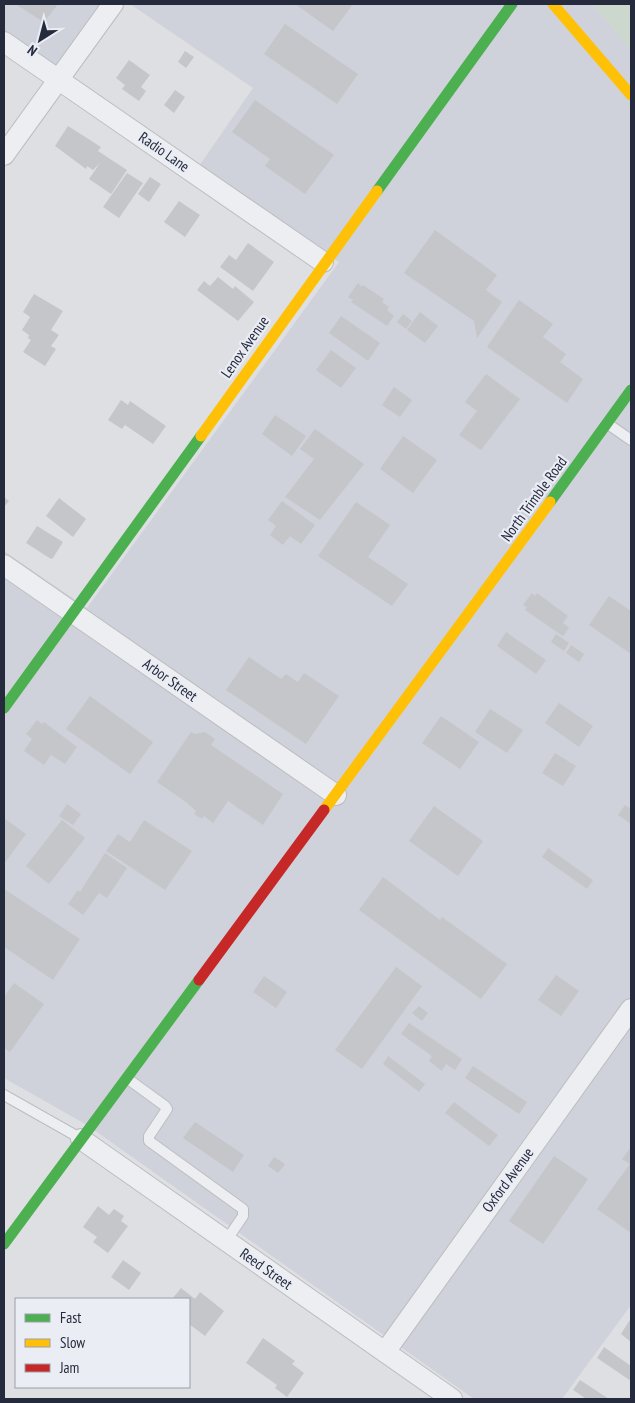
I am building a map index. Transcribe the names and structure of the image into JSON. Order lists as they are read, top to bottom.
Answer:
{
  "streets": {
    "main road": ["Lenox Avenue", "North Trimble Road"],
    "street": [
      "Radio Lane",
      "Arbor Street",
      "Oxford Avenue",
      "Reed Street"
    ]
  },
  "crossings": [
    ["Radio Lane", "Lenox Avenue"],
    ["Lenox Avenue", "Arbor Street"],
    ["North Trimble Road", "Arbor Street"],
    ["North Trimble Road", "Reed Street"],
    ["Oxford Avenue", "Reed Street"]
  ],
  "legend": ["Fast", "Slow", "Jam"],
  "north": "bottom left"
}
